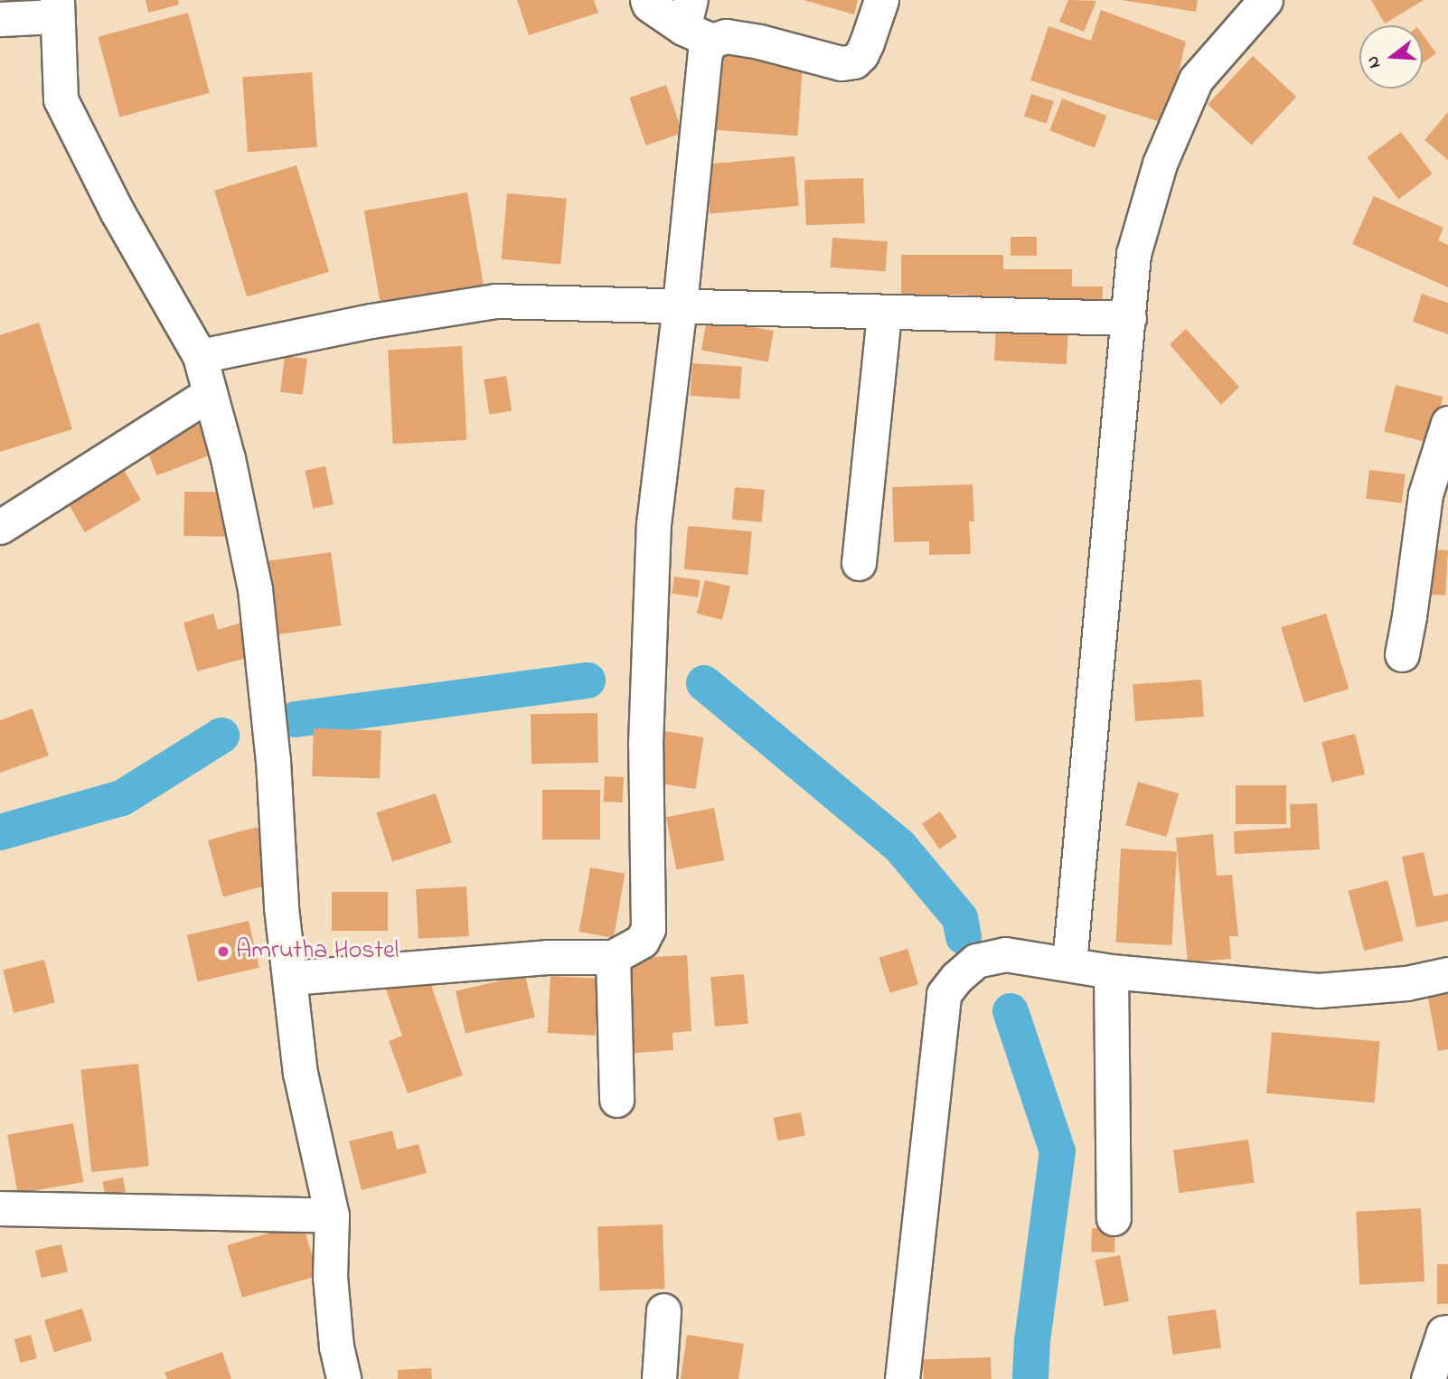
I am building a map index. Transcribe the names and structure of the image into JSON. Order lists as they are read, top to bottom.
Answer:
{
  "places": ["Amrutha Hostel"],
  "north": "left"
}
